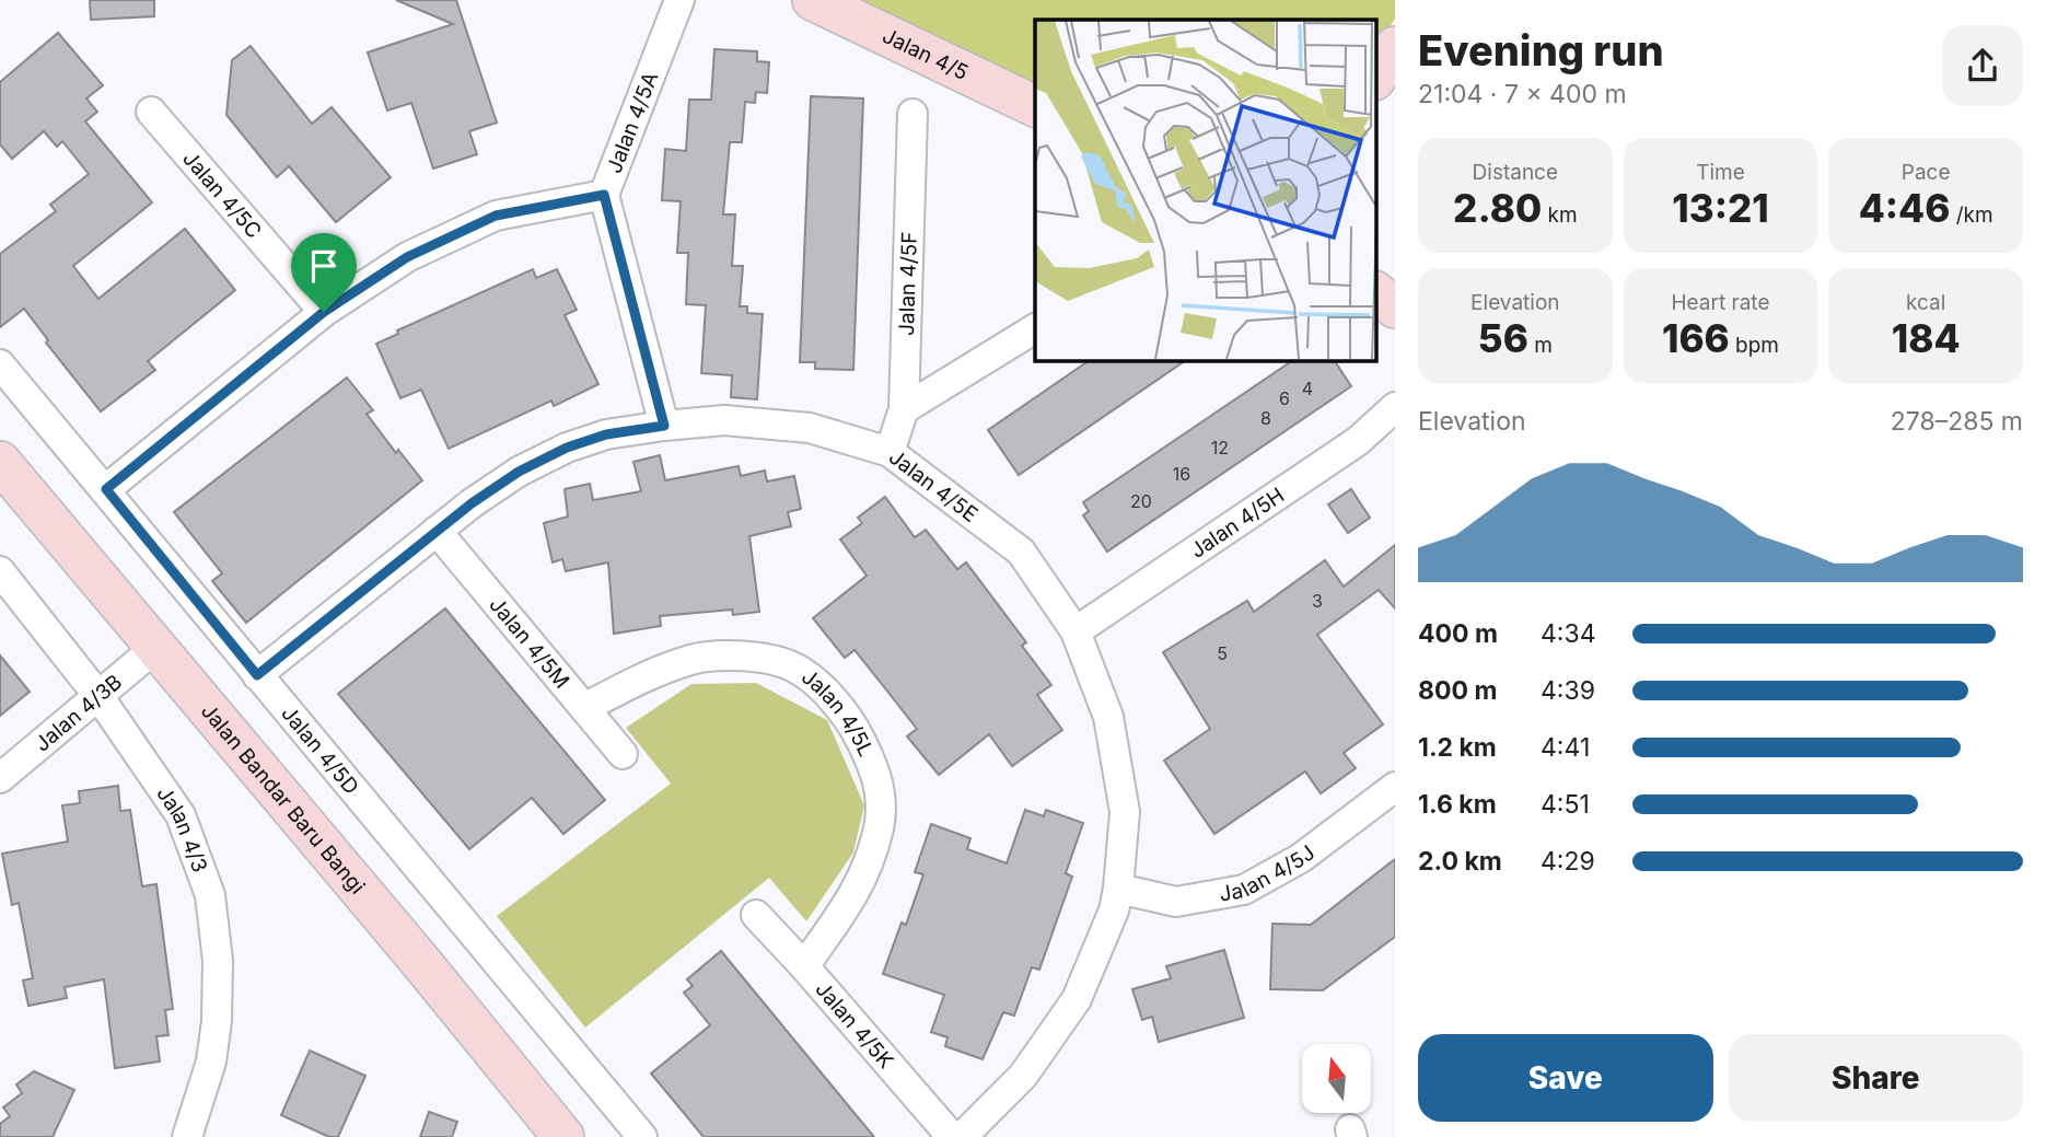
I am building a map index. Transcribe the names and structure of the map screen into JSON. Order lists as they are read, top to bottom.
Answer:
{
  "streets": {
    "street": [
      "Jalan 4/5",
      "Jalan 4/5A",
      "Jalan 4/5C",
      "Jalan 4/5F",
      "Jalan 4/5E",
      "Jalan 4/5H",
      "Jalan 4/5M",
      "Jalan 4/3B",
      "Jalan 4/5L",
      "Jalan 4/5D",
      "Jalan Bandar Baru Bangi",
      "Jalan 4/3",
      "Jalan 4/5J",
      "Jalan 4/5K"
    ]
  },
  "crossings": [
    ["Jalan 4/5A", "Jalan 4/5E"],
    ["Jalan 4/5F", "Jalan 4/5E"],
    ["Jalan 4/5E", "Jalan 4/5H"],
    ["Jalan 4/5E", "Jalan 4/5M"],
    ["Jalan 4/5E", "Jalan 4/5D"],
    ["Jalan 4/5E", "Jalan 4/5J"],
    ["Jalan 4/5M", "Jalan 4/5L"],
    ["Jalan 4/3B", "Jalan Bandar Baru Bangi"],
    ["Jalan 4/3B", "Jalan 4/3"],
    ["Jalan 4/5L", "Jalan 4/5K"]
  ],
  "house_numbers": [
    "4",
    "6",
    "8",
    "12",
    "16",
    "20",
    "3",
    "5"
  ],
  "north": "top",
  "page": {
    "heading": ["Evening run", "21:04 · 7 × 400 m"],
    "stats": [
      ["Distance", "2.80 km"],
      ["Time", "13:21"],
      ["Pace", "4:46 /km"],
      ["Elevation", "56 m"],
      ["Heart rate", "166 bpm"],
      ["kcal", "184"]
    ],
    "chart": ["Elevation", "278–285 m"],
    "list": [
      {
        "name": "400 m",
        "note": "4:34"
      },
      {
        "name": "800 m",
        "note": "4:39"
      },
      {
        "name": "1.2 km",
        "note": "4:41"
      },
      {
        "name": "1.6 km",
        "note": "4:51"
      },
      {
        "name": "2.0 km",
        "note": "4:29"
      }
    ],
    "buttons": ["Save", "Share"]
  }
}
